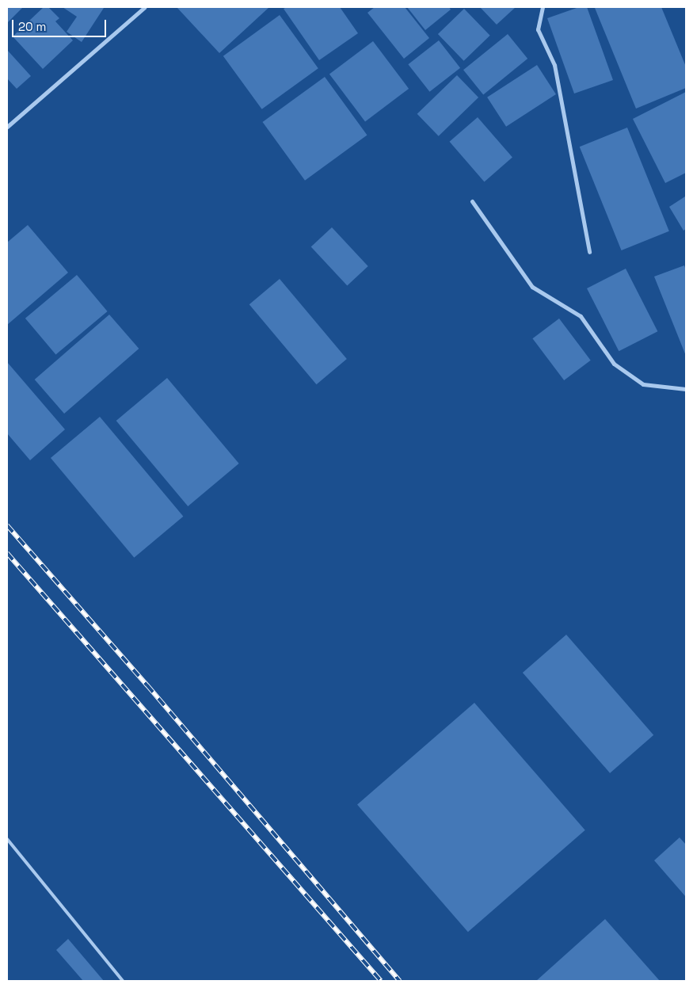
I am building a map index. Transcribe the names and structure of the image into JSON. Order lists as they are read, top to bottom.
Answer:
{
  "scale_bar": "20 m"
}
